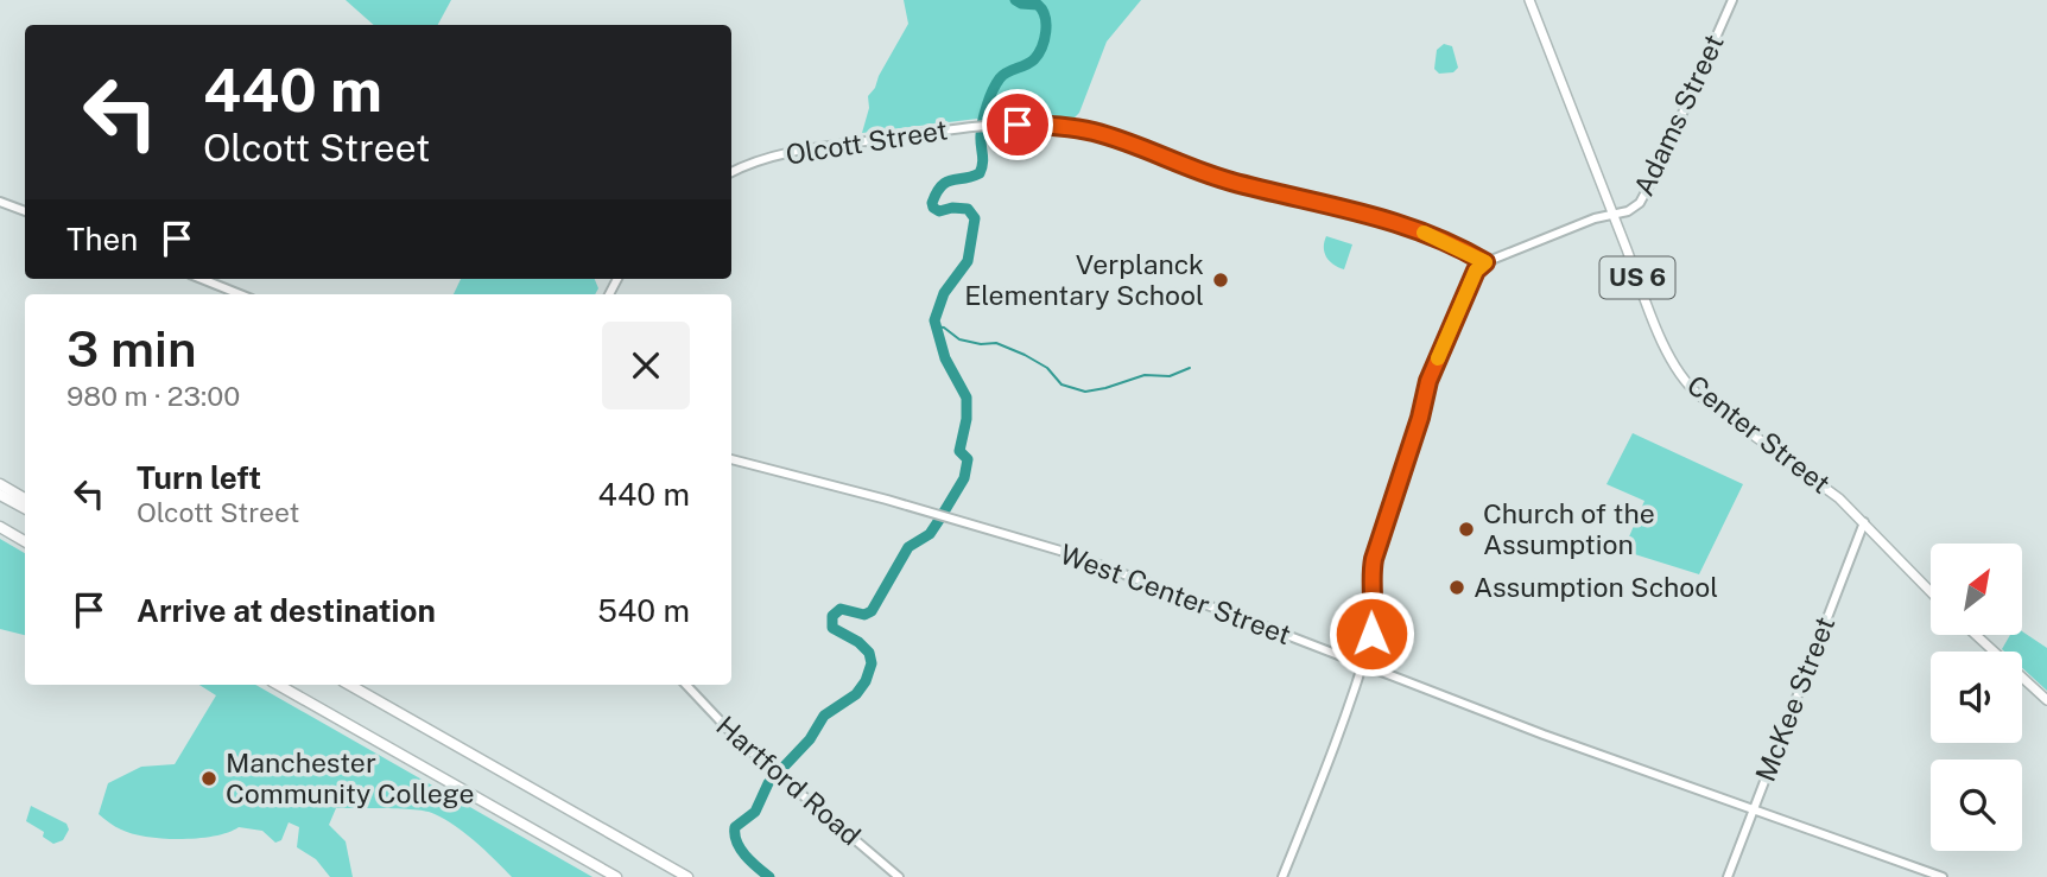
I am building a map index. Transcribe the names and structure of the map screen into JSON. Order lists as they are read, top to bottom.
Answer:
{
  "streets": {
    "main road": [
      "Adams Street",
      "Olcott Street",
      "US 6",
      "Center Street",
      "West Center Street",
      "McKee Street",
      "Hartford Road"
    ]
  },
  "crossings": [
    ["Adams Street", "Center Street"],
    ["Center Street", "McKee Street"],
    ["West Center Street", "McKee Street"]
  ],
  "places": [
    "Verplanck Elementary School",
    "Church of the Assumption",
    "Assumption School",
    "Manchester Community College"
  ],
  "north": "top right",
  "page": {
    "turn": ["440 m", "Olcott Street"],
    "then": "Then",
    "heading": ["3 min", "980 m · 23:00"],
    "list": [
      {
        "name": "Turn left",
        "note": "Olcott Street",
        "value": "440 m"
      },
      {
        "name": "Arrive at destination",
        "value": "540 m"
      }
    ]
  }
}
